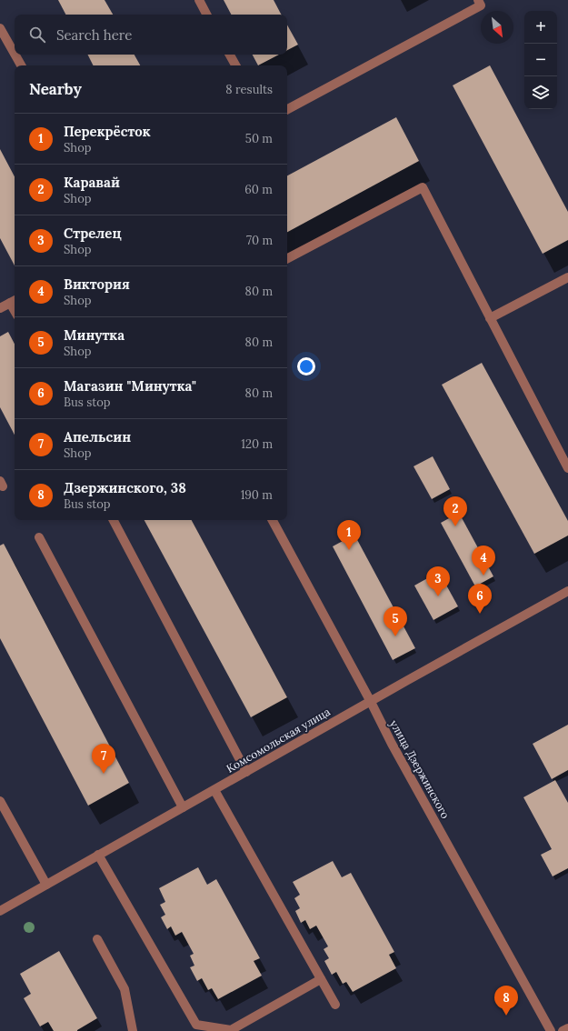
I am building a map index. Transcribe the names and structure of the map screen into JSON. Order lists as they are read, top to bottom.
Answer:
{
  "streets": {
    "street": ["Комсомольская улица", "улица Дзержинского"]
  },
  "crossings": [
    ["Комсомольская улица", "улица Дзержинского"]
  ],
  "north": "bottom right",
  "page": {
    "map_buttons": ["+", "−"],
    "search": "Search here",
    "heading": ["Nearby", "8 results"],
    "list": [
      {
        "mark": "1",
        "name": "Перекрёсток",
        "note": "Shop",
        "value": "50 m"
      },
      {
        "mark": "2",
        "name": "Каравай",
        "note": "Shop",
        "value": "60 m"
      },
      {
        "mark": "3",
        "name": "Стрелец",
        "note": "Shop",
        "value": "70 m"
      },
      {
        "mark": "4",
        "name": "Виктория",
        "note": "Shop",
        "value": "80 m"
      },
      {
        "mark": "5",
        "name": "Минутка",
        "note": "Shop",
        "value": "80 m"
      },
      {
        "mark": "6",
        "name": "Магазин \"Минутка\"",
        "note": "Bus stop",
        "value": "80 m"
      },
      {
        "mark": "7",
        "name": "Апельсин",
        "note": "Shop",
        "value": "120 m"
      },
      {
        "mark": "8",
        "name": "Дзержинского, 38",
        "note": "Bus stop",
        "value": "190 m"
      }
    ],
    "pins": [
      "2",
      "1",
      "4",
      "3",
      "6",
      "5",
      "7",
      "8"
    ]
  }
}
